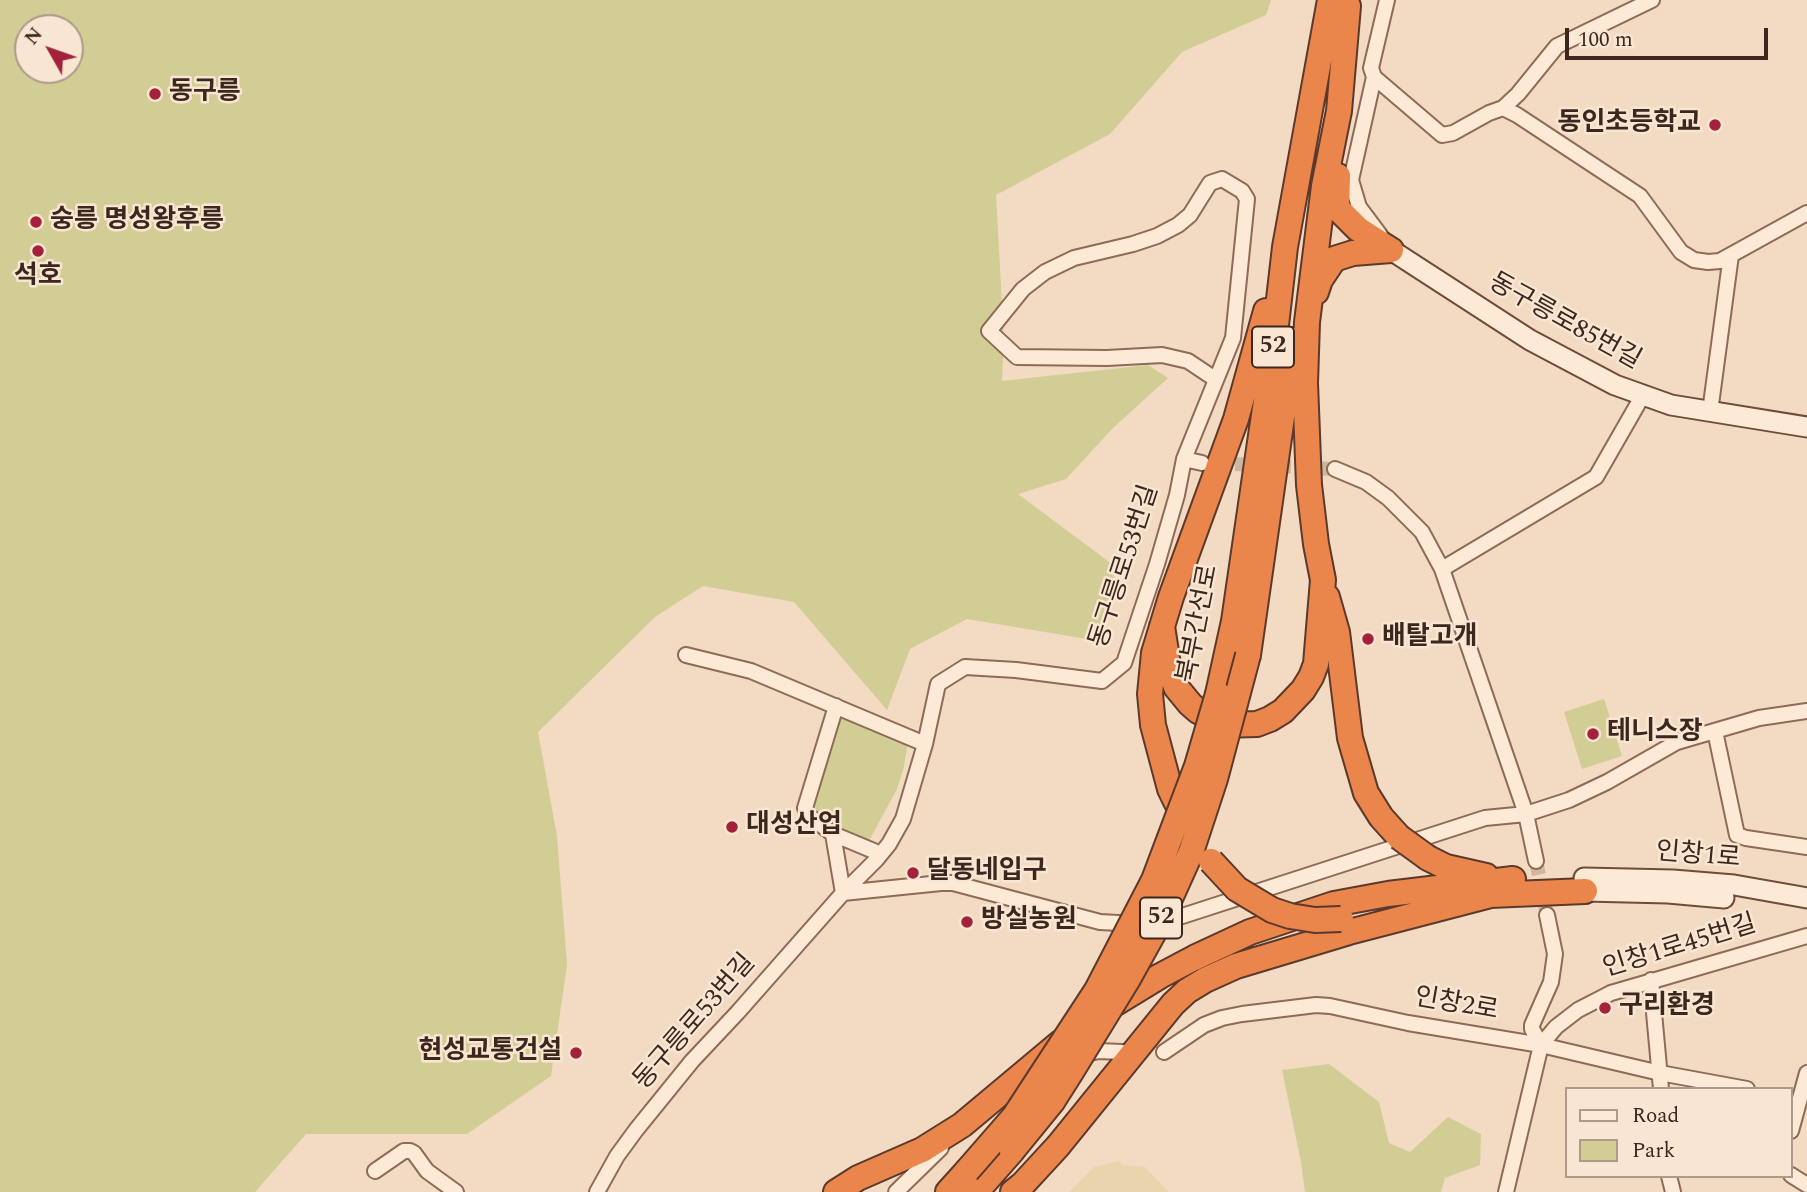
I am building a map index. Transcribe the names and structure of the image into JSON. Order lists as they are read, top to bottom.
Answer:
{
  "streets": {
    "highway": ["52", "북부간선로"],
    "street": [
      "동구릉로85번길",
      "동구릉로53번길",
      "인창1로",
      "인창1로45번길",
      "인창2로"
    ]
  },
  "crossings": [
    ["인창1로45번길", "인창2로"]
  ],
  "places": [
    "동구릉",
    "동인초등학교",
    "숭릉 명성왕후릉",
    "석호",
    "배탈고개",
    "테니스장",
    "대성산업",
    "달동네입구",
    "방실농원",
    "구리환경",
    "현성교통건설"
  ],
  "legend": ["Road", "Park"],
  "scale_bar": "100 m",
  "north": "top left"
}
